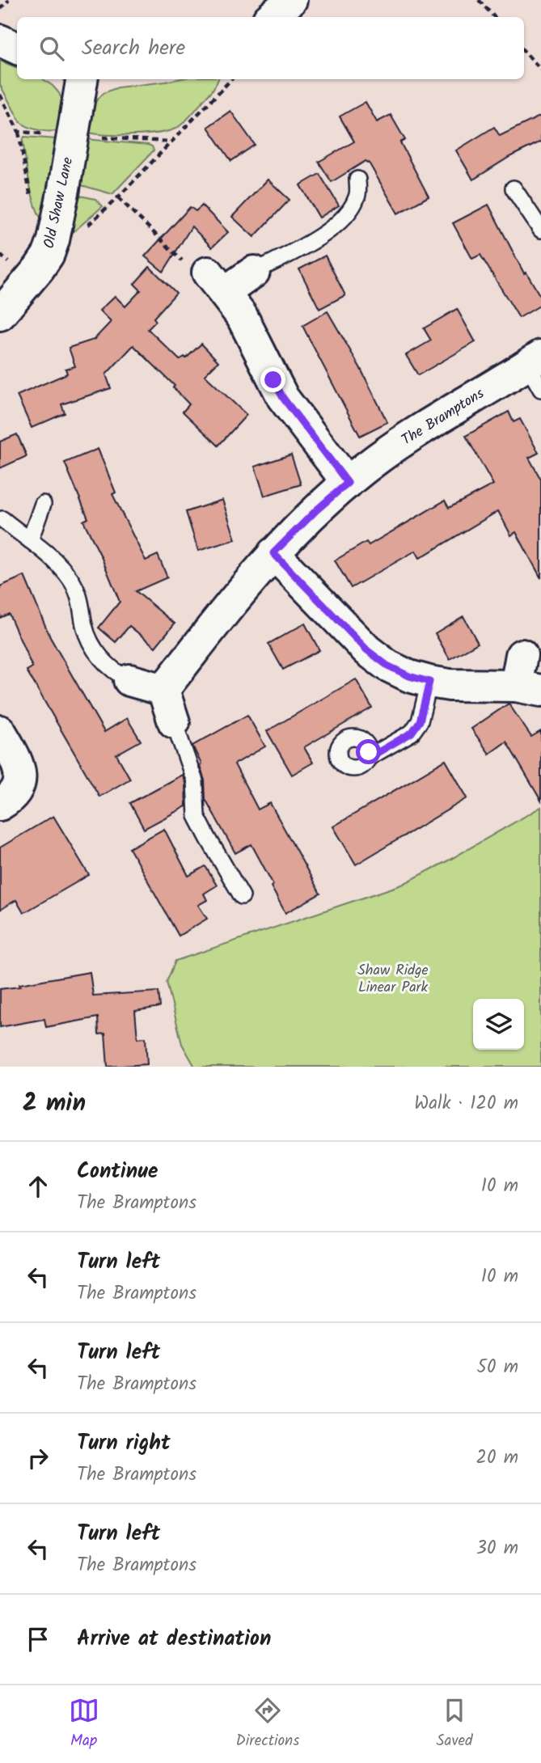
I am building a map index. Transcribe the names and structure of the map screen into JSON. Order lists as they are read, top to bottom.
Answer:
{
  "streets": {
    "street": ["Old Shaw Lane", "The Bramptons"]
  },
  "parks": ["Shaw Ridge Linear Park"],
  "page": {
    "search": "Search here",
    "heading": ["2 min", "Walk · 120 m"],
    "list": [
      ["Continue", "The Bramptons", "10 m"],
      ["Turn left", "The Bramptons", "10 m"],
      ["Turn left", "The Bramptons", "50 m"],
      ["Turn right", "The Bramptons", "20 m"],
      ["Turn left", "The Bramptons", "30 m"],
      "Arrive at destination"
    ],
    "nav": ["Map", "Directions", "Saved"]
  }
}
